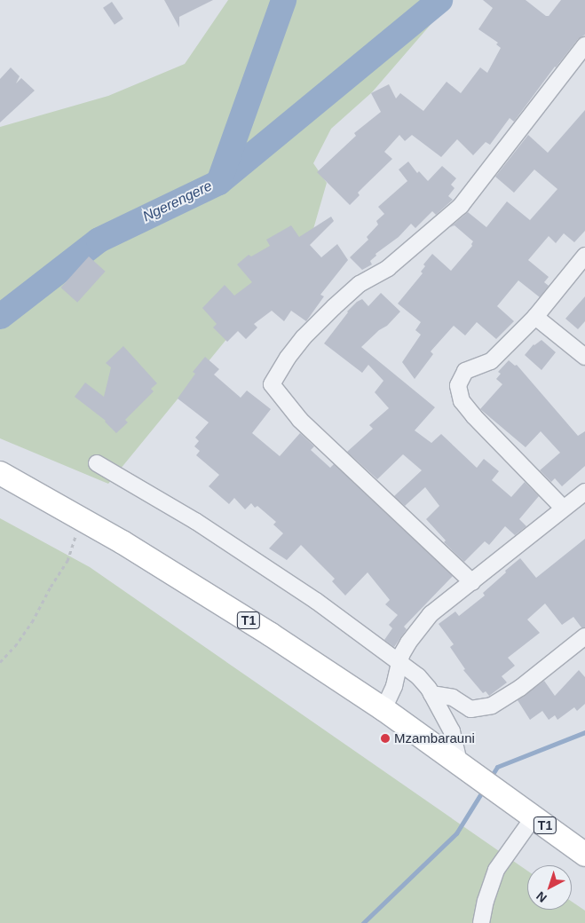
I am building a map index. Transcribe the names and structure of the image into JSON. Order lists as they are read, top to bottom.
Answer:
{
  "streets": {
    "highway": ["T1"]
  },
  "water": ["Ngerengere"],
  "places": ["Mzambarauni"],
  "north": "bottom left"
}
